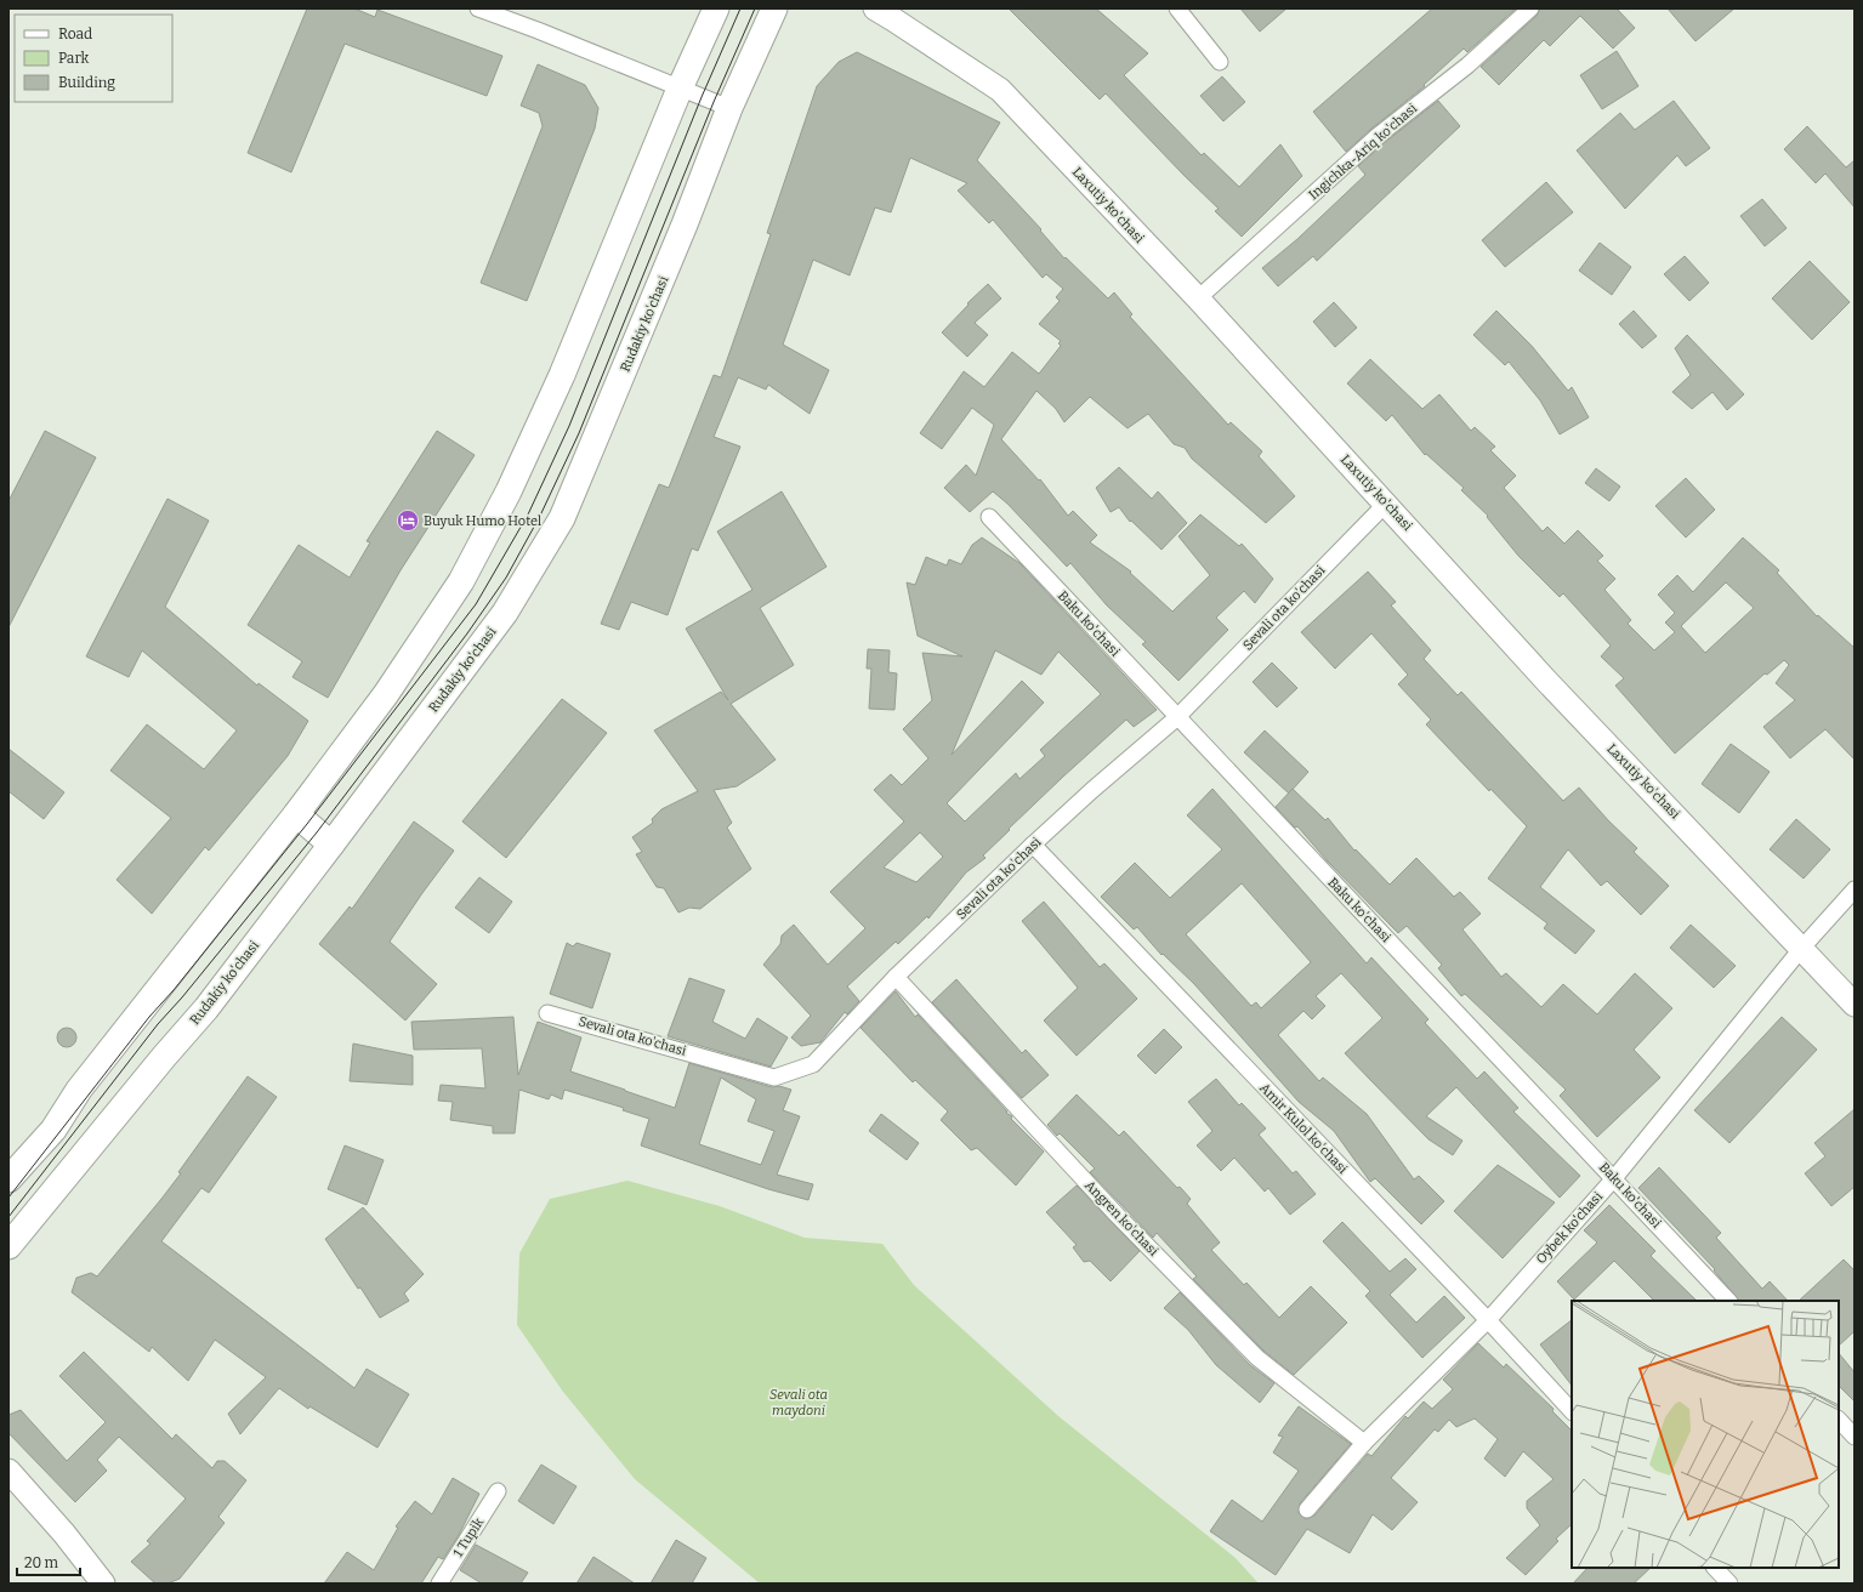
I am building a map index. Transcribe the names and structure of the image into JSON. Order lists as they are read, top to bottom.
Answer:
{
  "streets": {
    "main road": ["Rudakiy ko'chasi"],
    "street": [
      "Ingichka-Ariq ko'chasi",
      "Laxutiy ko'chasi",
      "Sevali ota ko'chasi",
      "Baku ko'chasi",
      "Amir Kulol ko'chasi",
      "Angren ko'chasi",
      "Oybek ko'chasi",
      "1 Tupik"
    ]
  },
  "crossings": [
    ["Ingichka-Ariq ko'chasi", "Laxutiy ko'chasi"],
    ["Laxutiy ko'chasi", "Sevali ota ko'chasi"],
    ["Laxutiy ko'chasi", "Oybek ko'chasi"],
    ["Sevali ota ko'chasi", "Baku ko'chasi"],
    ["Sevali ota ko'chasi", "Amir Kulol ko'chasi"],
    ["Sevali ota ko'chasi", "Angren ko'chasi"],
    ["Baku ko'chasi", "Oybek ko'chasi"],
    ["Amir Kulol ko'chasi", "Oybek ko'chasi"],
    ["Angren ko'chasi", "Oybek ko'chasi"]
  ],
  "parks": ["Sevali ota maydoni"],
  "places": {
    "hotel": ["Buyuk Humo Hotel"]
  },
  "legend": ["Road", "Park", "Building"],
  "scale_bar": "20 m"
}
